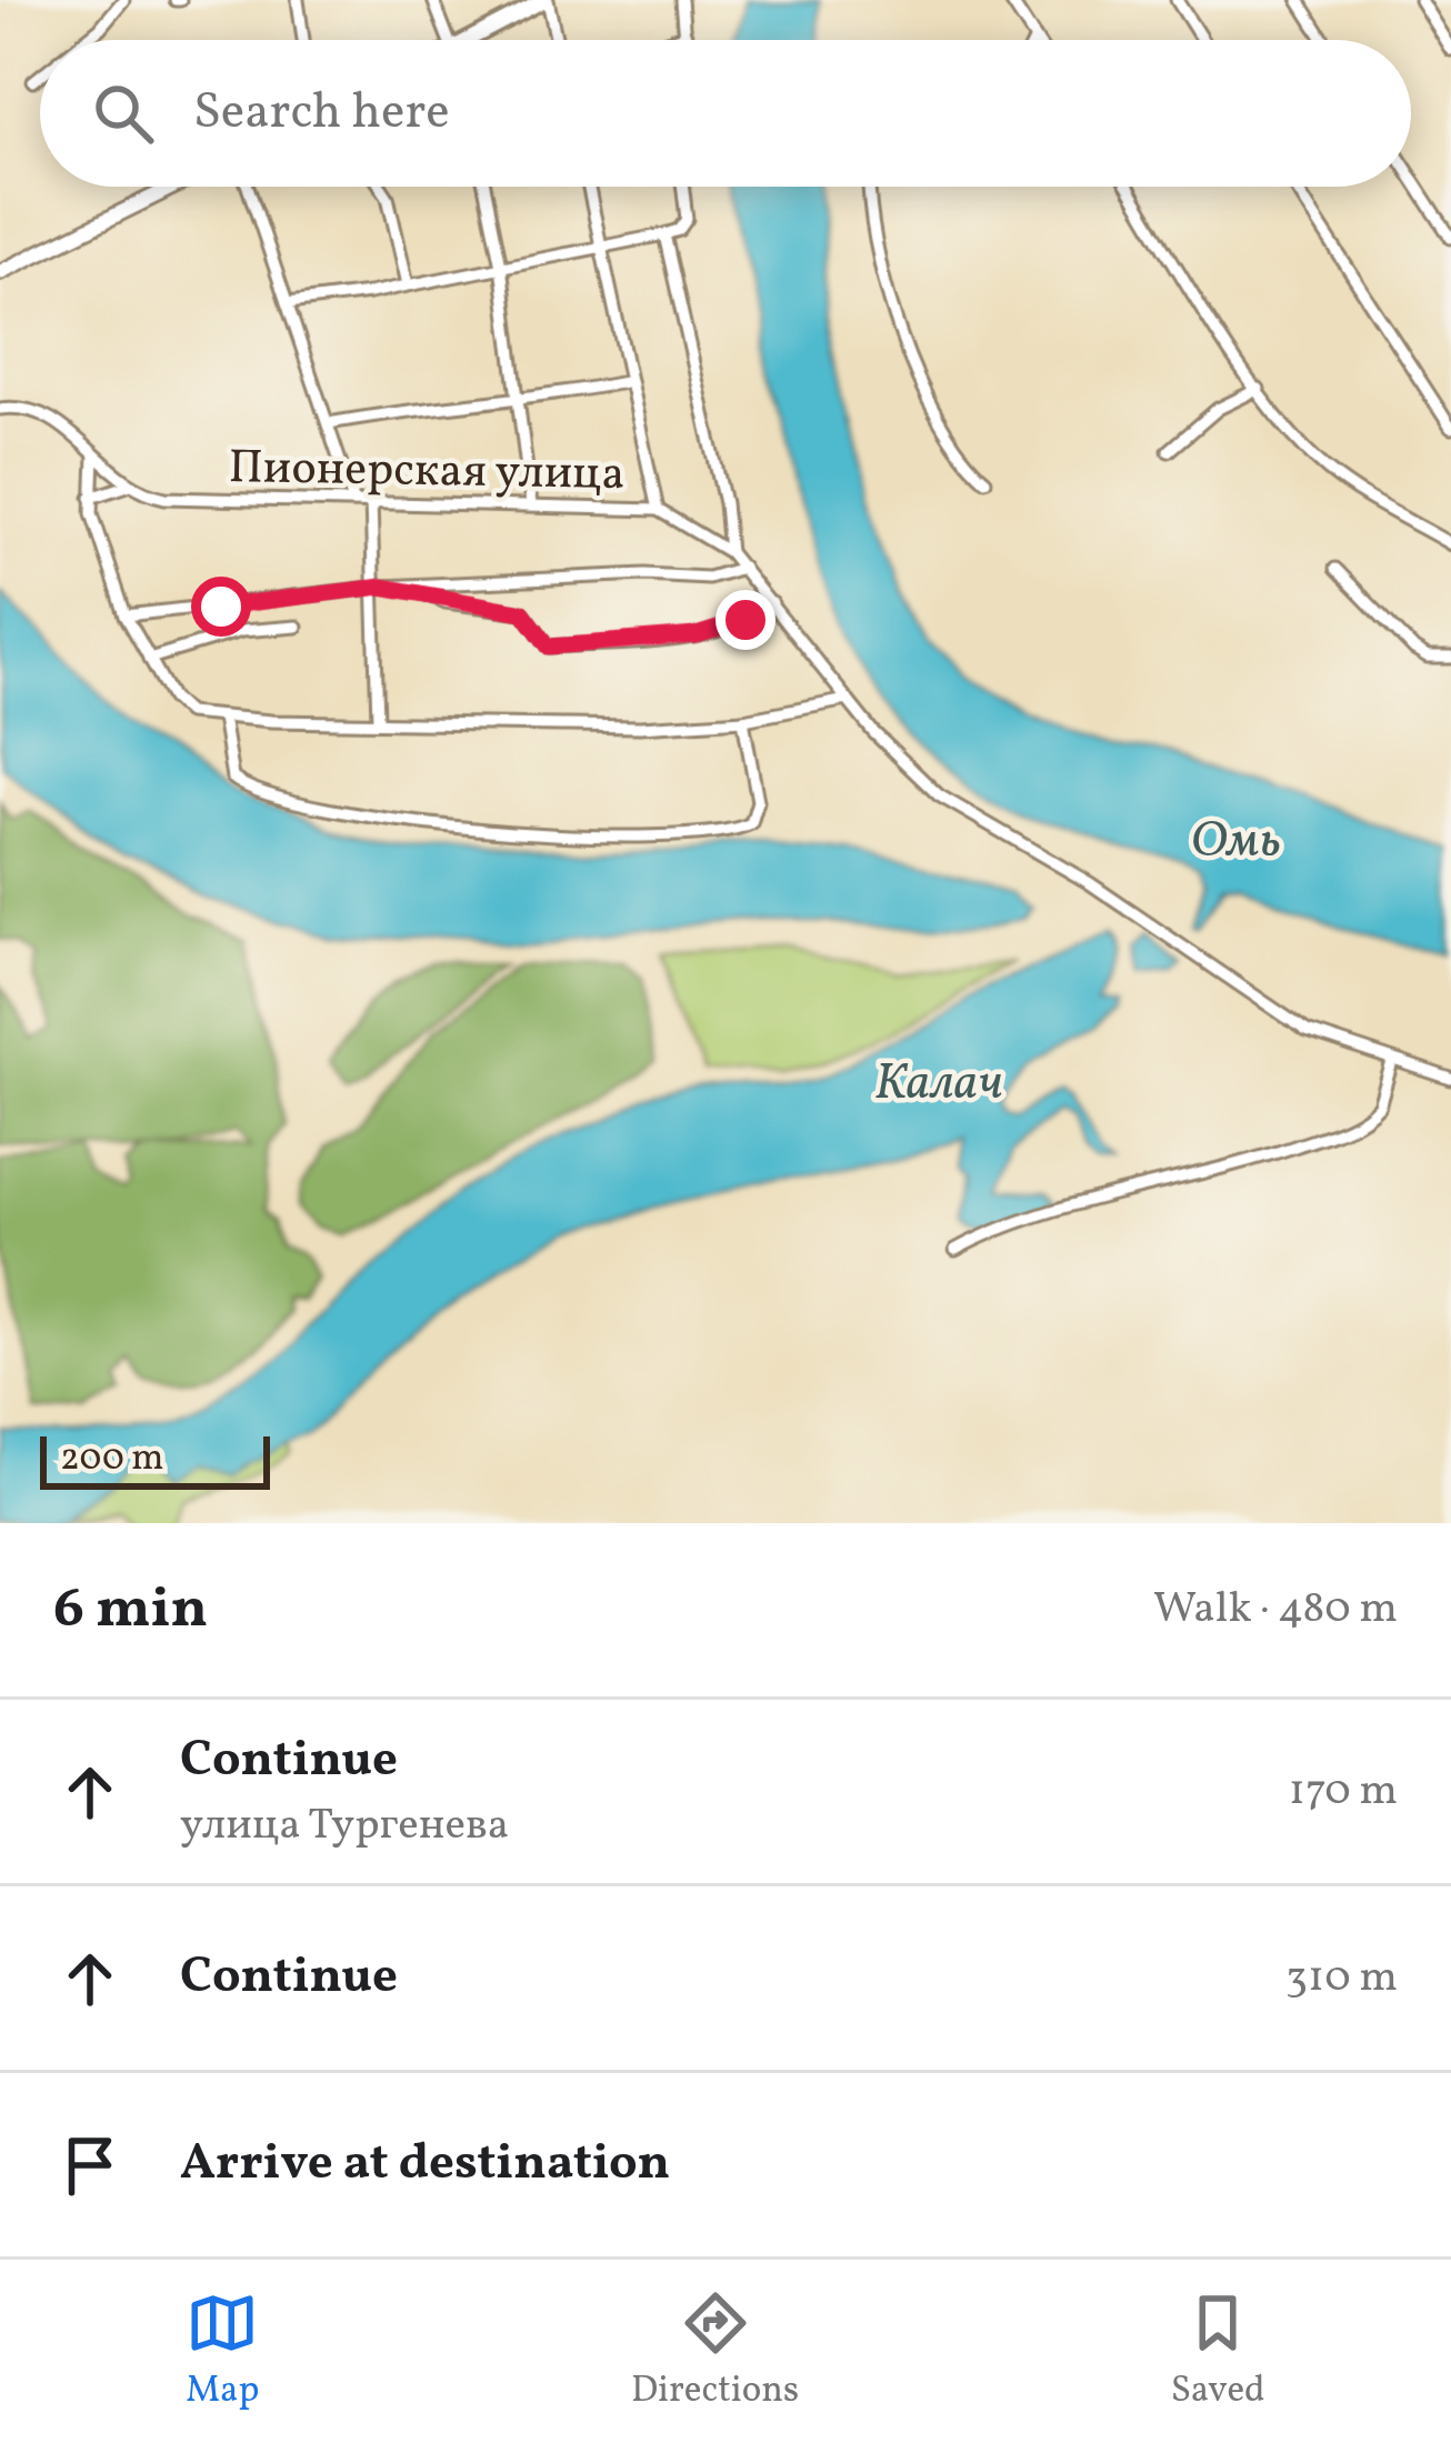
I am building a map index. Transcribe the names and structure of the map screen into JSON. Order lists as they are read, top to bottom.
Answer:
{
  "streets": {
    "street": ["Пионерская улица"]
  },
  "water": ["Омь", "Калач"],
  "scale_bar": "200 m",
  "page": {
    "search": "Search here",
    "scale": "200 m",
    "heading": ["6 min", "Walk · 480 m"],
    "list": [
      ["Continue", "улица Тургенева", "170 m"],
      ["Continue", "310 m"],
      "Arrive at destination"
    ],
    "nav": ["Map", "Directions", "Saved"]
  }
}
